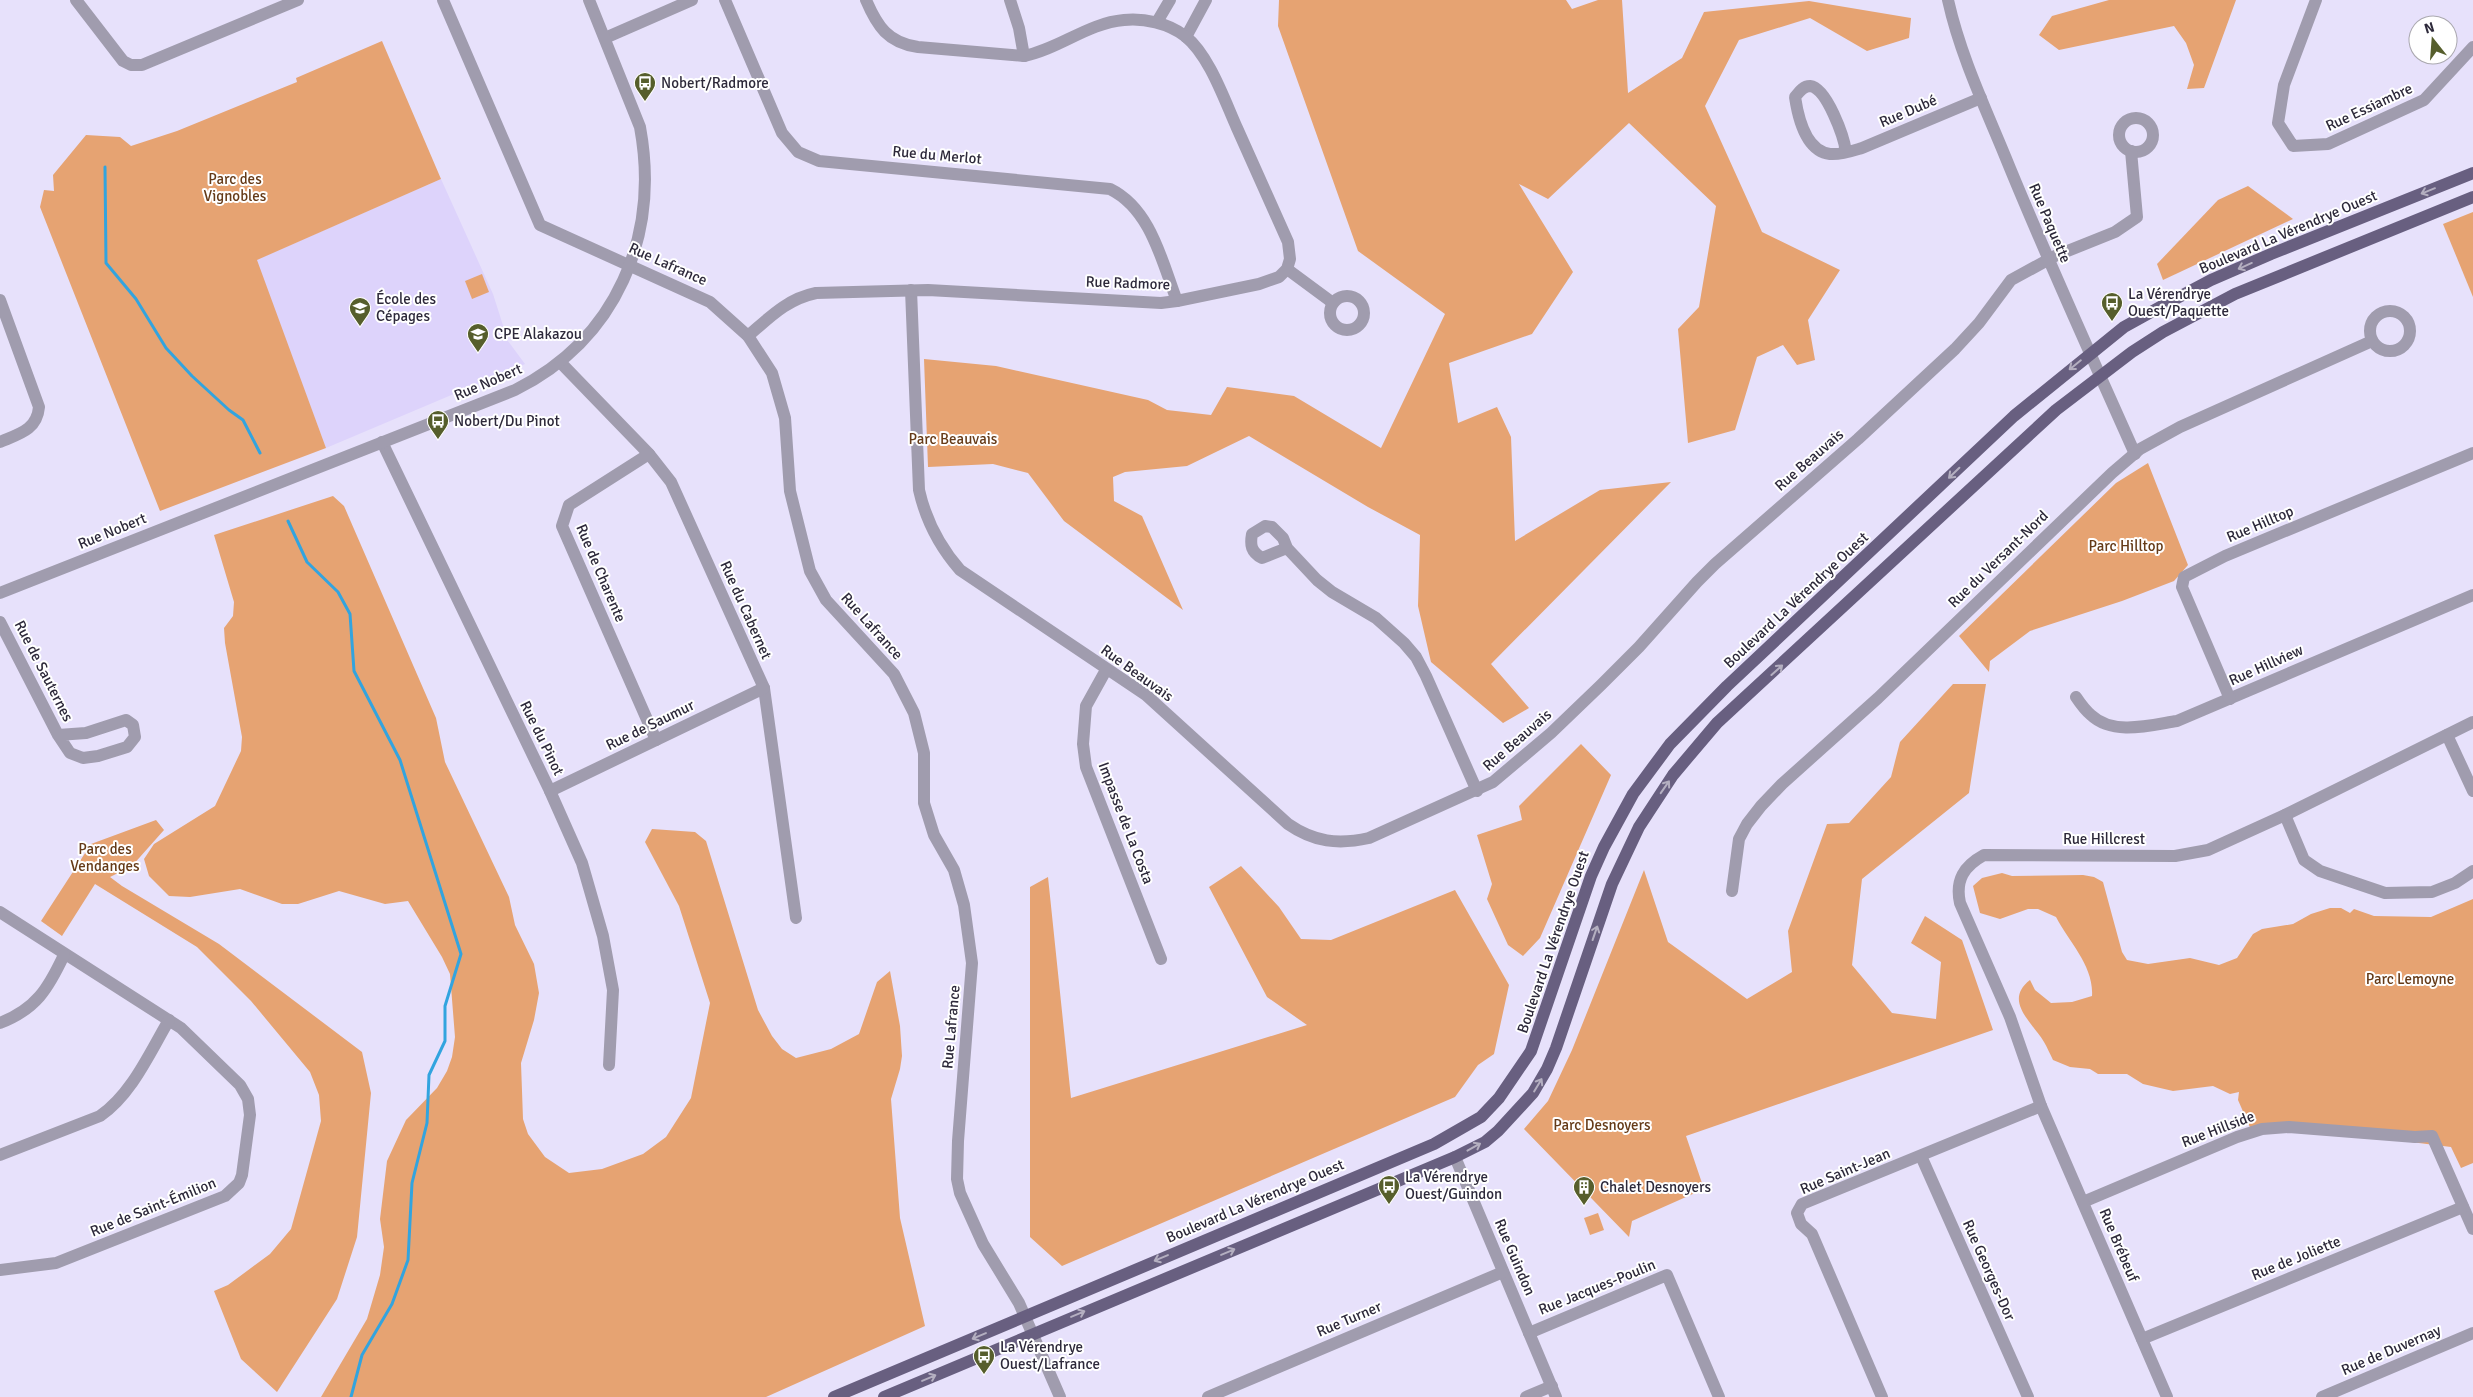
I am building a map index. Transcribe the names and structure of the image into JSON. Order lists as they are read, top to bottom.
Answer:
{
  "streets": {
    "main road": ["Boulevard La Vérendrye Ouest"],
    "street": [
      "Rue Essiambre",
      "Rue Dubé",
      "Rue du Merlot",
      "Rue Paquette",
      "Rue Lafrance",
      "Rue Radmore",
      "Rue Nobert",
      "Rue Beauvais",
      "Rue Hilltop",
      "Rue du Versant-Nord",
      "Rue de Charente",
      "Rue du Cabernet",
      "Rue Hillview",
      "Rue de Sauternes",
      "Rue de Saumur",
      "Rue du Pinot",
      "Impasse de La Costa",
      "Rue Hillcrest",
      "Rue Hillside",
      "Rue Saint-Jean",
      "Rue de Saint-Émilion",
      "Rue Brébeuf",
      "Rue Guindon",
      "Rue de Joliette",
      "Rue Georges-Dor",
      "Rue Jacques-Poulin",
      "Rue Turner",
      "Rue de Duvernay"
    ]
  },
  "crossings": [
    ["Rue Dubé", "Rue Paquette"],
    ["Rue du Merlot", "Rue Radmore"],
    ["Rue Paquette", "Boulevard La Vérendrye Ouest"],
    ["Rue Paquette", "Rue Beauvais"],
    ["Rue Paquette", "Rue du Versant-Nord"],
    ["Boulevard La Vérendrye Ouest", "Rue Lafrance"],
    ["Rue Lafrance", "Rue Radmore"],
    ["Rue Lafrance", "Rue Nobert"],
    ["Rue Radmore", "Rue Beauvais"],
    ["Rue Nobert", "Rue du Cabernet"],
    ["Rue Nobert", "Rue du Pinot"],
    ["Rue Beauvais", "Impasse de La Costa"],
    ["Rue Hilltop", "Rue Hillview"],
    ["Rue de Charente", "Rue du Cabernet"],
    ["Rue de Charente", "Rue de Saumur"],
    ["Rue du Cabernet", "Rue de Saumur"],
    ["Rue de Saumur", "Rue du Pinot"],
    ["Rue Hillcrest", "Rue Saint-Jean"],
    ["Rue Hillcrest", "Rue Brébeuf"],
    ["Rue Hillside", "Rue Brébeuf"],
    ["Rue Hillside", "Rue de Joliette"],
    ["Rue Saint-Jean", "Rue Brébeuf"],
    ["Rue Saint-Jean", "Rue Georges-Dor"],
    ["Rue Brébeuf", "Rue de Joliette"],
    ["Rue Guindon", "Rue Jacques-Poulin"],
    ["Rue Guindon", "Rue Turner"]
  ],
  "parks": [
    "Parc des Vignobles",
    "Parc Beauvais",
    "Parc Hilltop",
    "Parc des Vendanges",
    "Parc Lemoyne",
    "Parc Desnoyers"
  ],
  "places": {
    "bus stop": [
      "Nobert/Radmore",
      "La Vérendrye Ouest/Paquette",
      "Nobert/Du Pinot",
      "La Vérendrye Ouest/Guindon",
      "La Vérendrye Ouest/Lafrance"
    ],
    "school or university": ["École des Cépages", "CPE Alakazou"],
    "building": ["Chalet Desnoyers"]
  },
  "north": "top"
}
